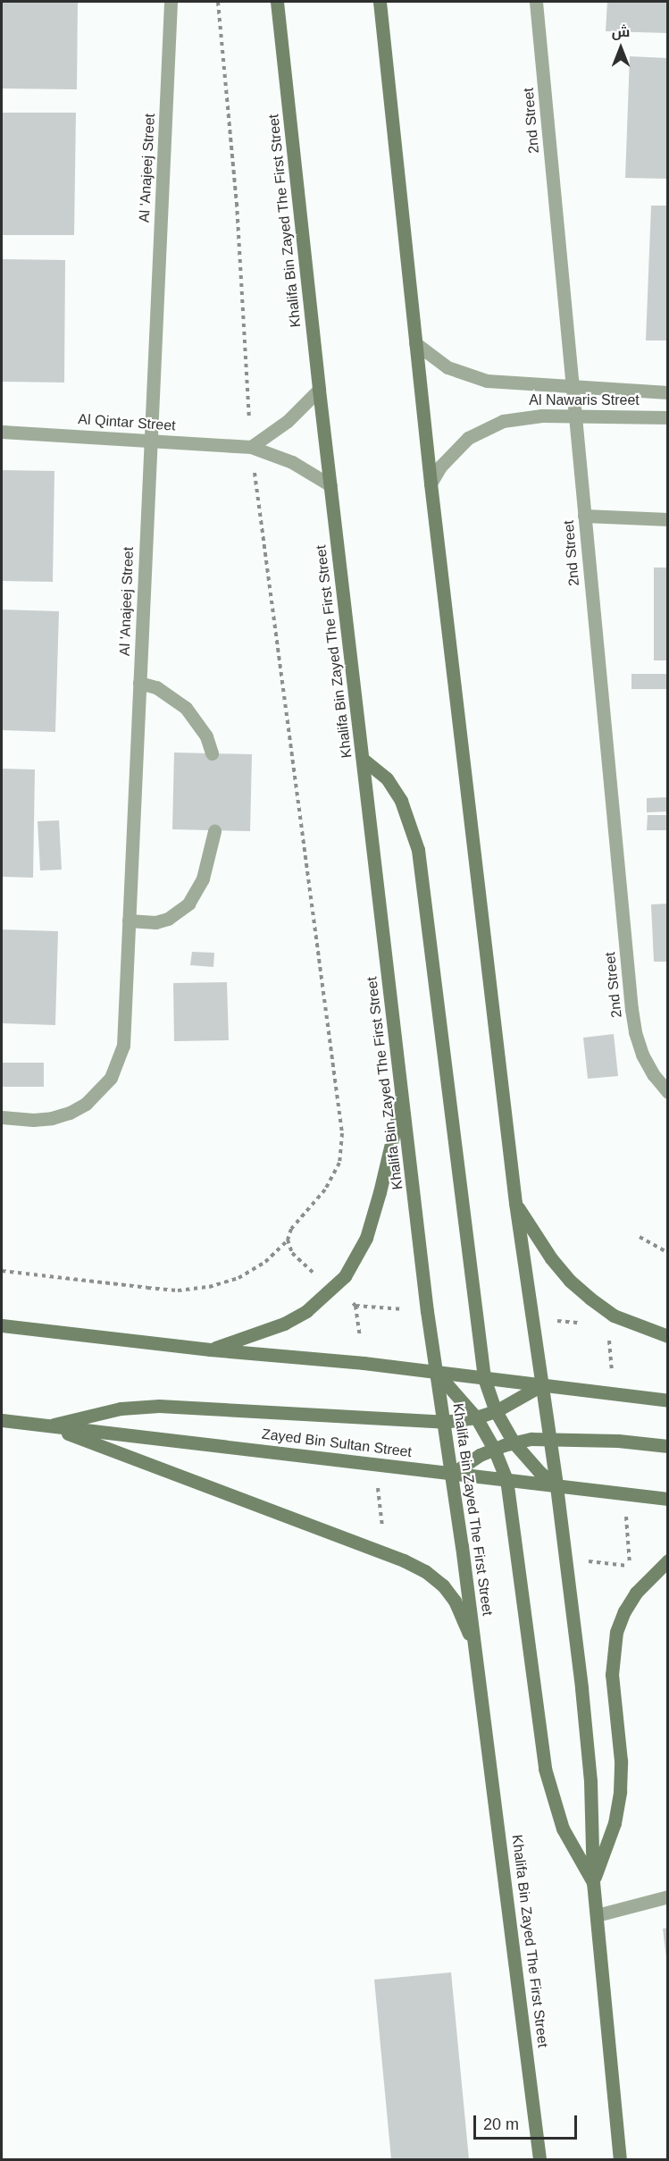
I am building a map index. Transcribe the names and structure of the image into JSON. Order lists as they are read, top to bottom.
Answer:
{
  "streets": {
    "main road": ["Khalifa Bin Zayed The First Street", "Zayed Bin Sultan Street"],
    "street": [
      "2nd Street",
      "Al 'Anajeej Street",
      "Al Nawaris Street",
      "Al Qintar Street"
    ]
  },
  "crossings": [
    ["2nd Street", "Al Nawaris Street"],
    ["Al 'Anajeej Street", "Al Qintar Street"],
    ["Khalifa Bin Zayed The First Street", "Al Qintar Street"],
    ["Khalifa Bin Zayed The First Street", "Zayed Bin Sultan Street"]
  ],
  "scale_bar": "20 m",
  "north": "top"
}
